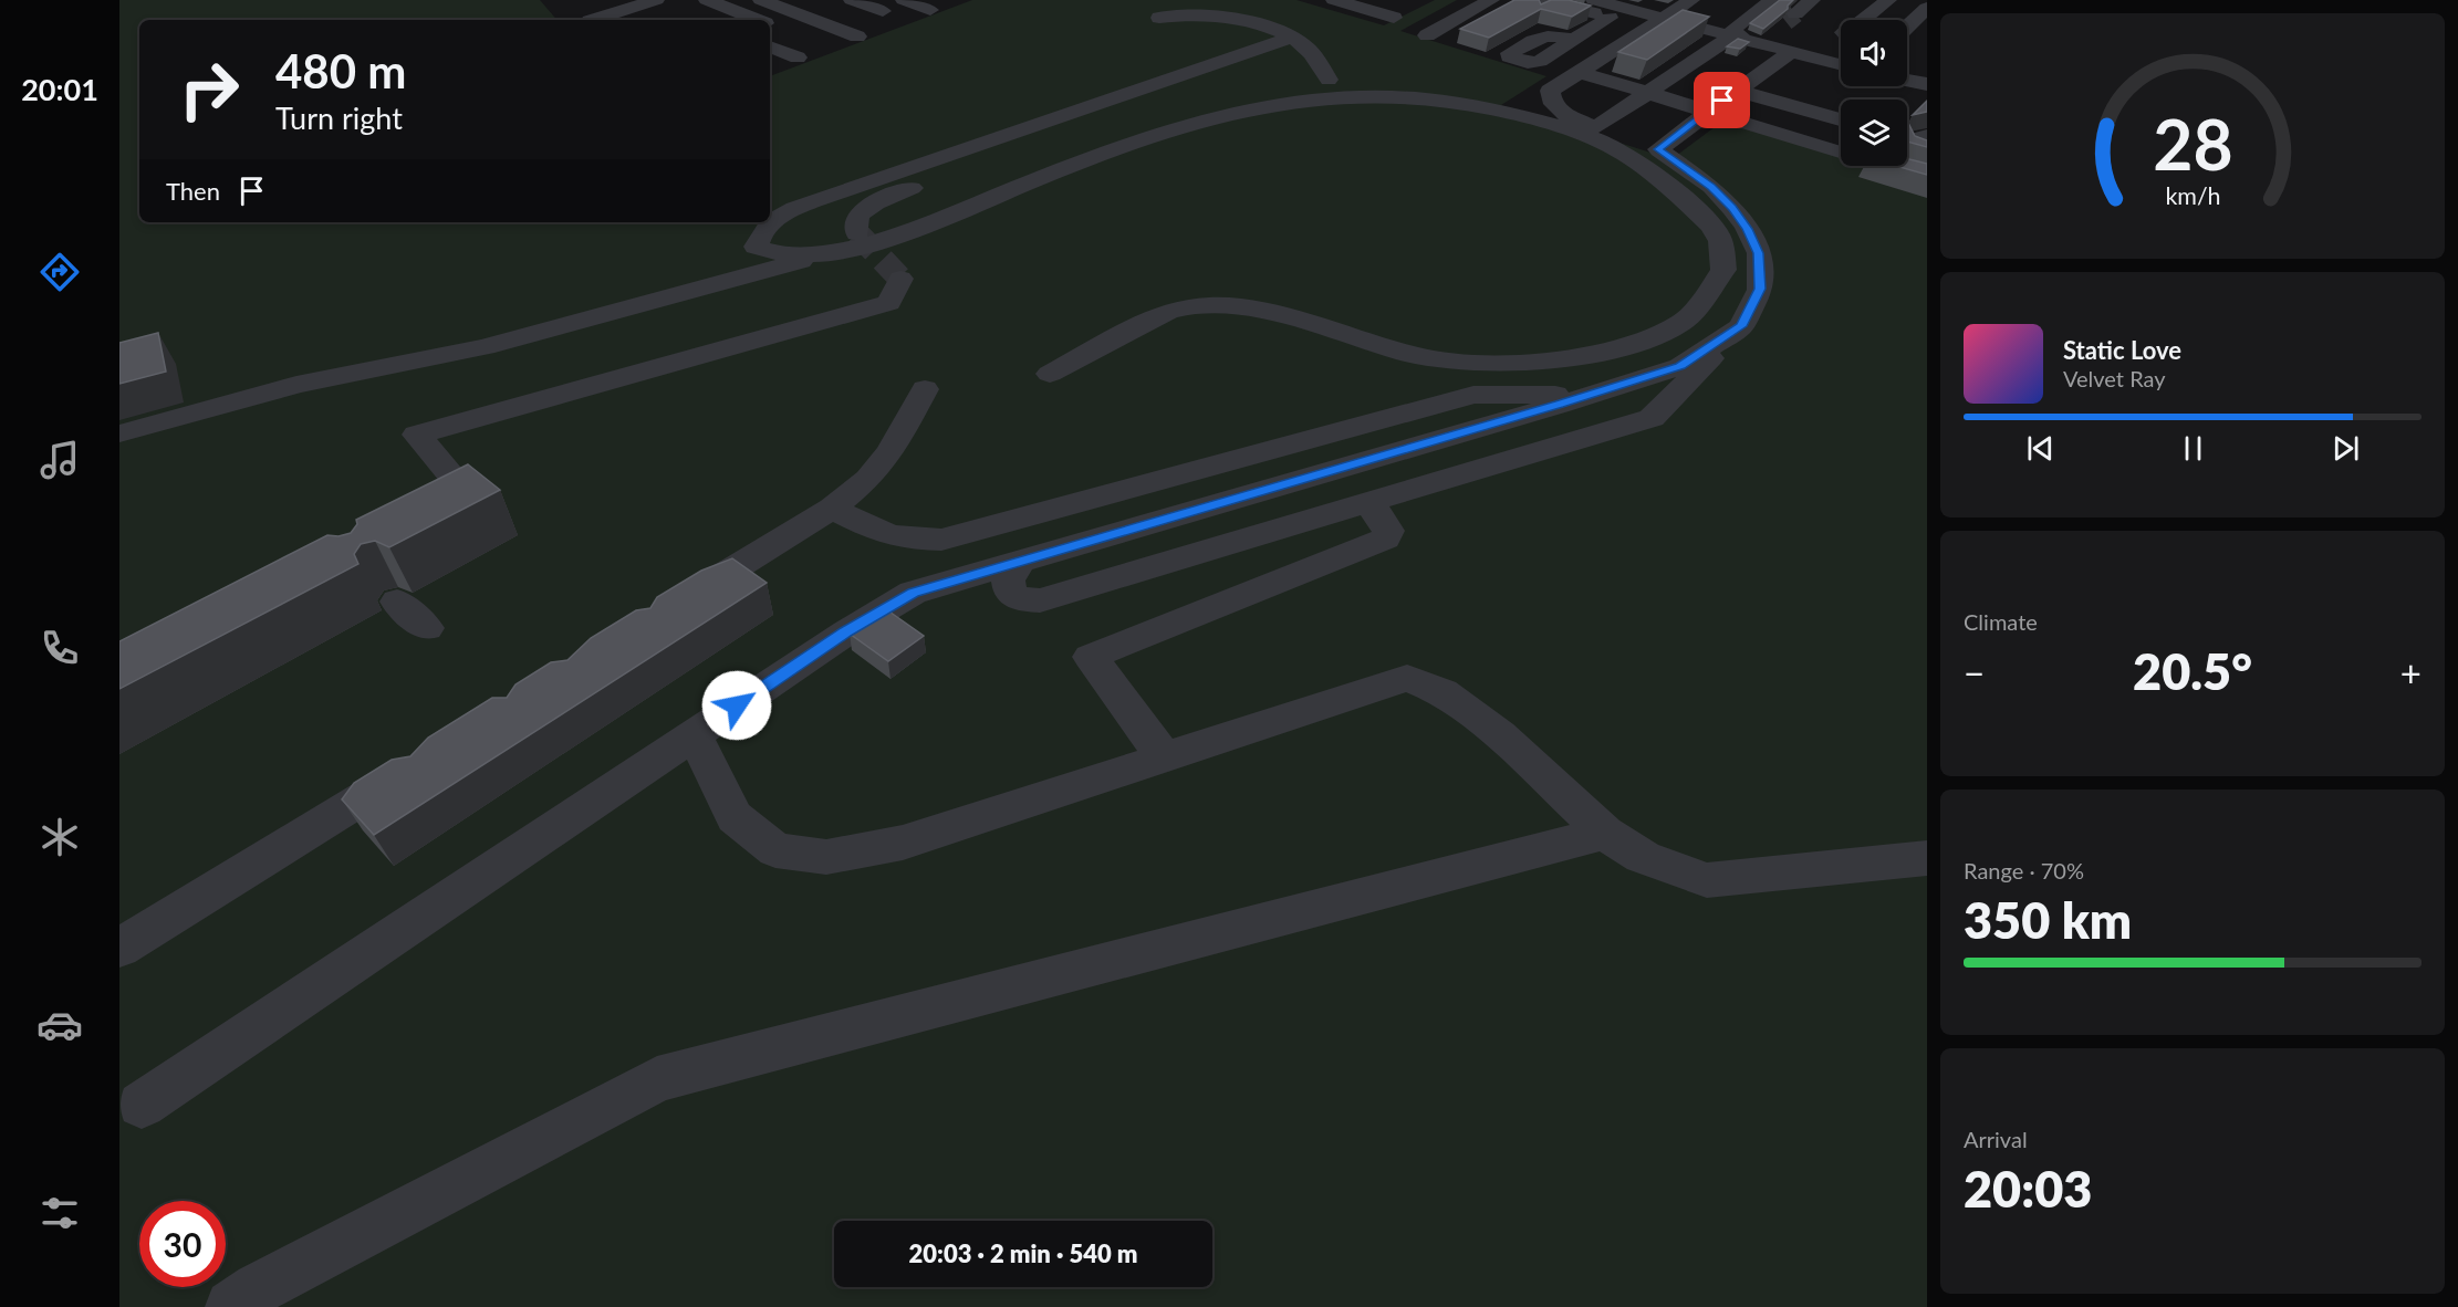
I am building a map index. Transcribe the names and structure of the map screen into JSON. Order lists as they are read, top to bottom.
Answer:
{
  "page": {
    "tabs": "20:01",
    "turn": ["480 m", "Turn right"],
    "then": "Then",
    "song": ["Static Love", "Velvet Ray"],
    "tile": [
      "Climate",
      ["Range · 70%", "350 km"],
      ["Arrival", "20:03"]
    ],
    "heat": ["−", "20.5°", "+"],
    "limit": "30",
    "trip": "20:03 · 2 min · 540 m",
    "gauge": ["28", "km/h"]
  }
}
